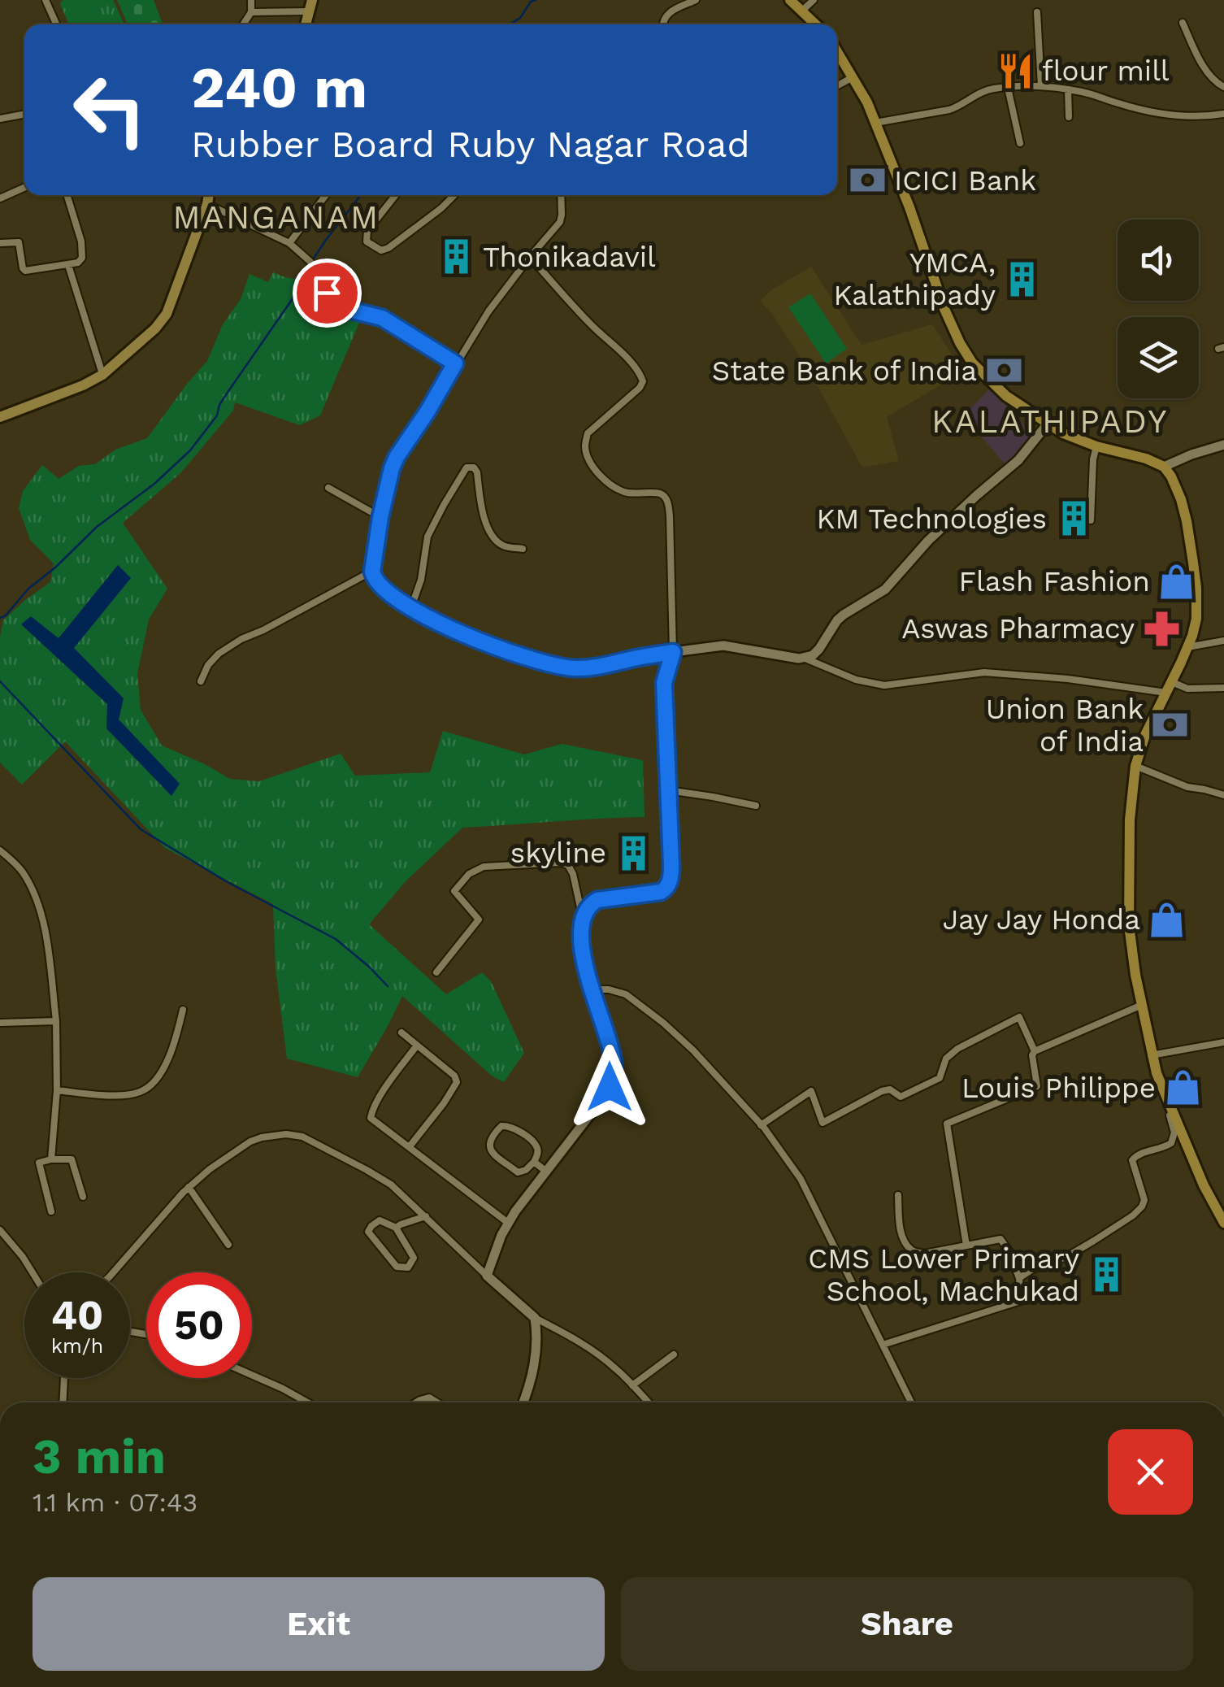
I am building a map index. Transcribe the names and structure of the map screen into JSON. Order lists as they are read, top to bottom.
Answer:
{
  "districts": ["MANGANAM", "KALATHIPADY"],
  "places": {
    "restaurant": ["flour mill"],
    "bank": ["ICICI Bank", "State Bank of India", "Union Bank of India"],
    "building": [
      "Thonikadavil",
      "YMCA, Kalathipady",
      "KM Technologies",
      "skyline",
      "CMS Lower Primary School, Machukad"
    ],
    "shop": ["Flash Fashion", "Jay Jay Honda", "Louis Philippe"],
    "pharmacy": ["Aswas Pharmacy"]
  },
  "page": {
    "turn": ["240 m", "Rubber Board Ruby Nagar Road"],
    "speed": "40 km/h",
    "limit": "50",
    "heading": ["3 min", "1.1 km · 07:43"],
    "buttons": ["Exit", "Share"]
  }
}
